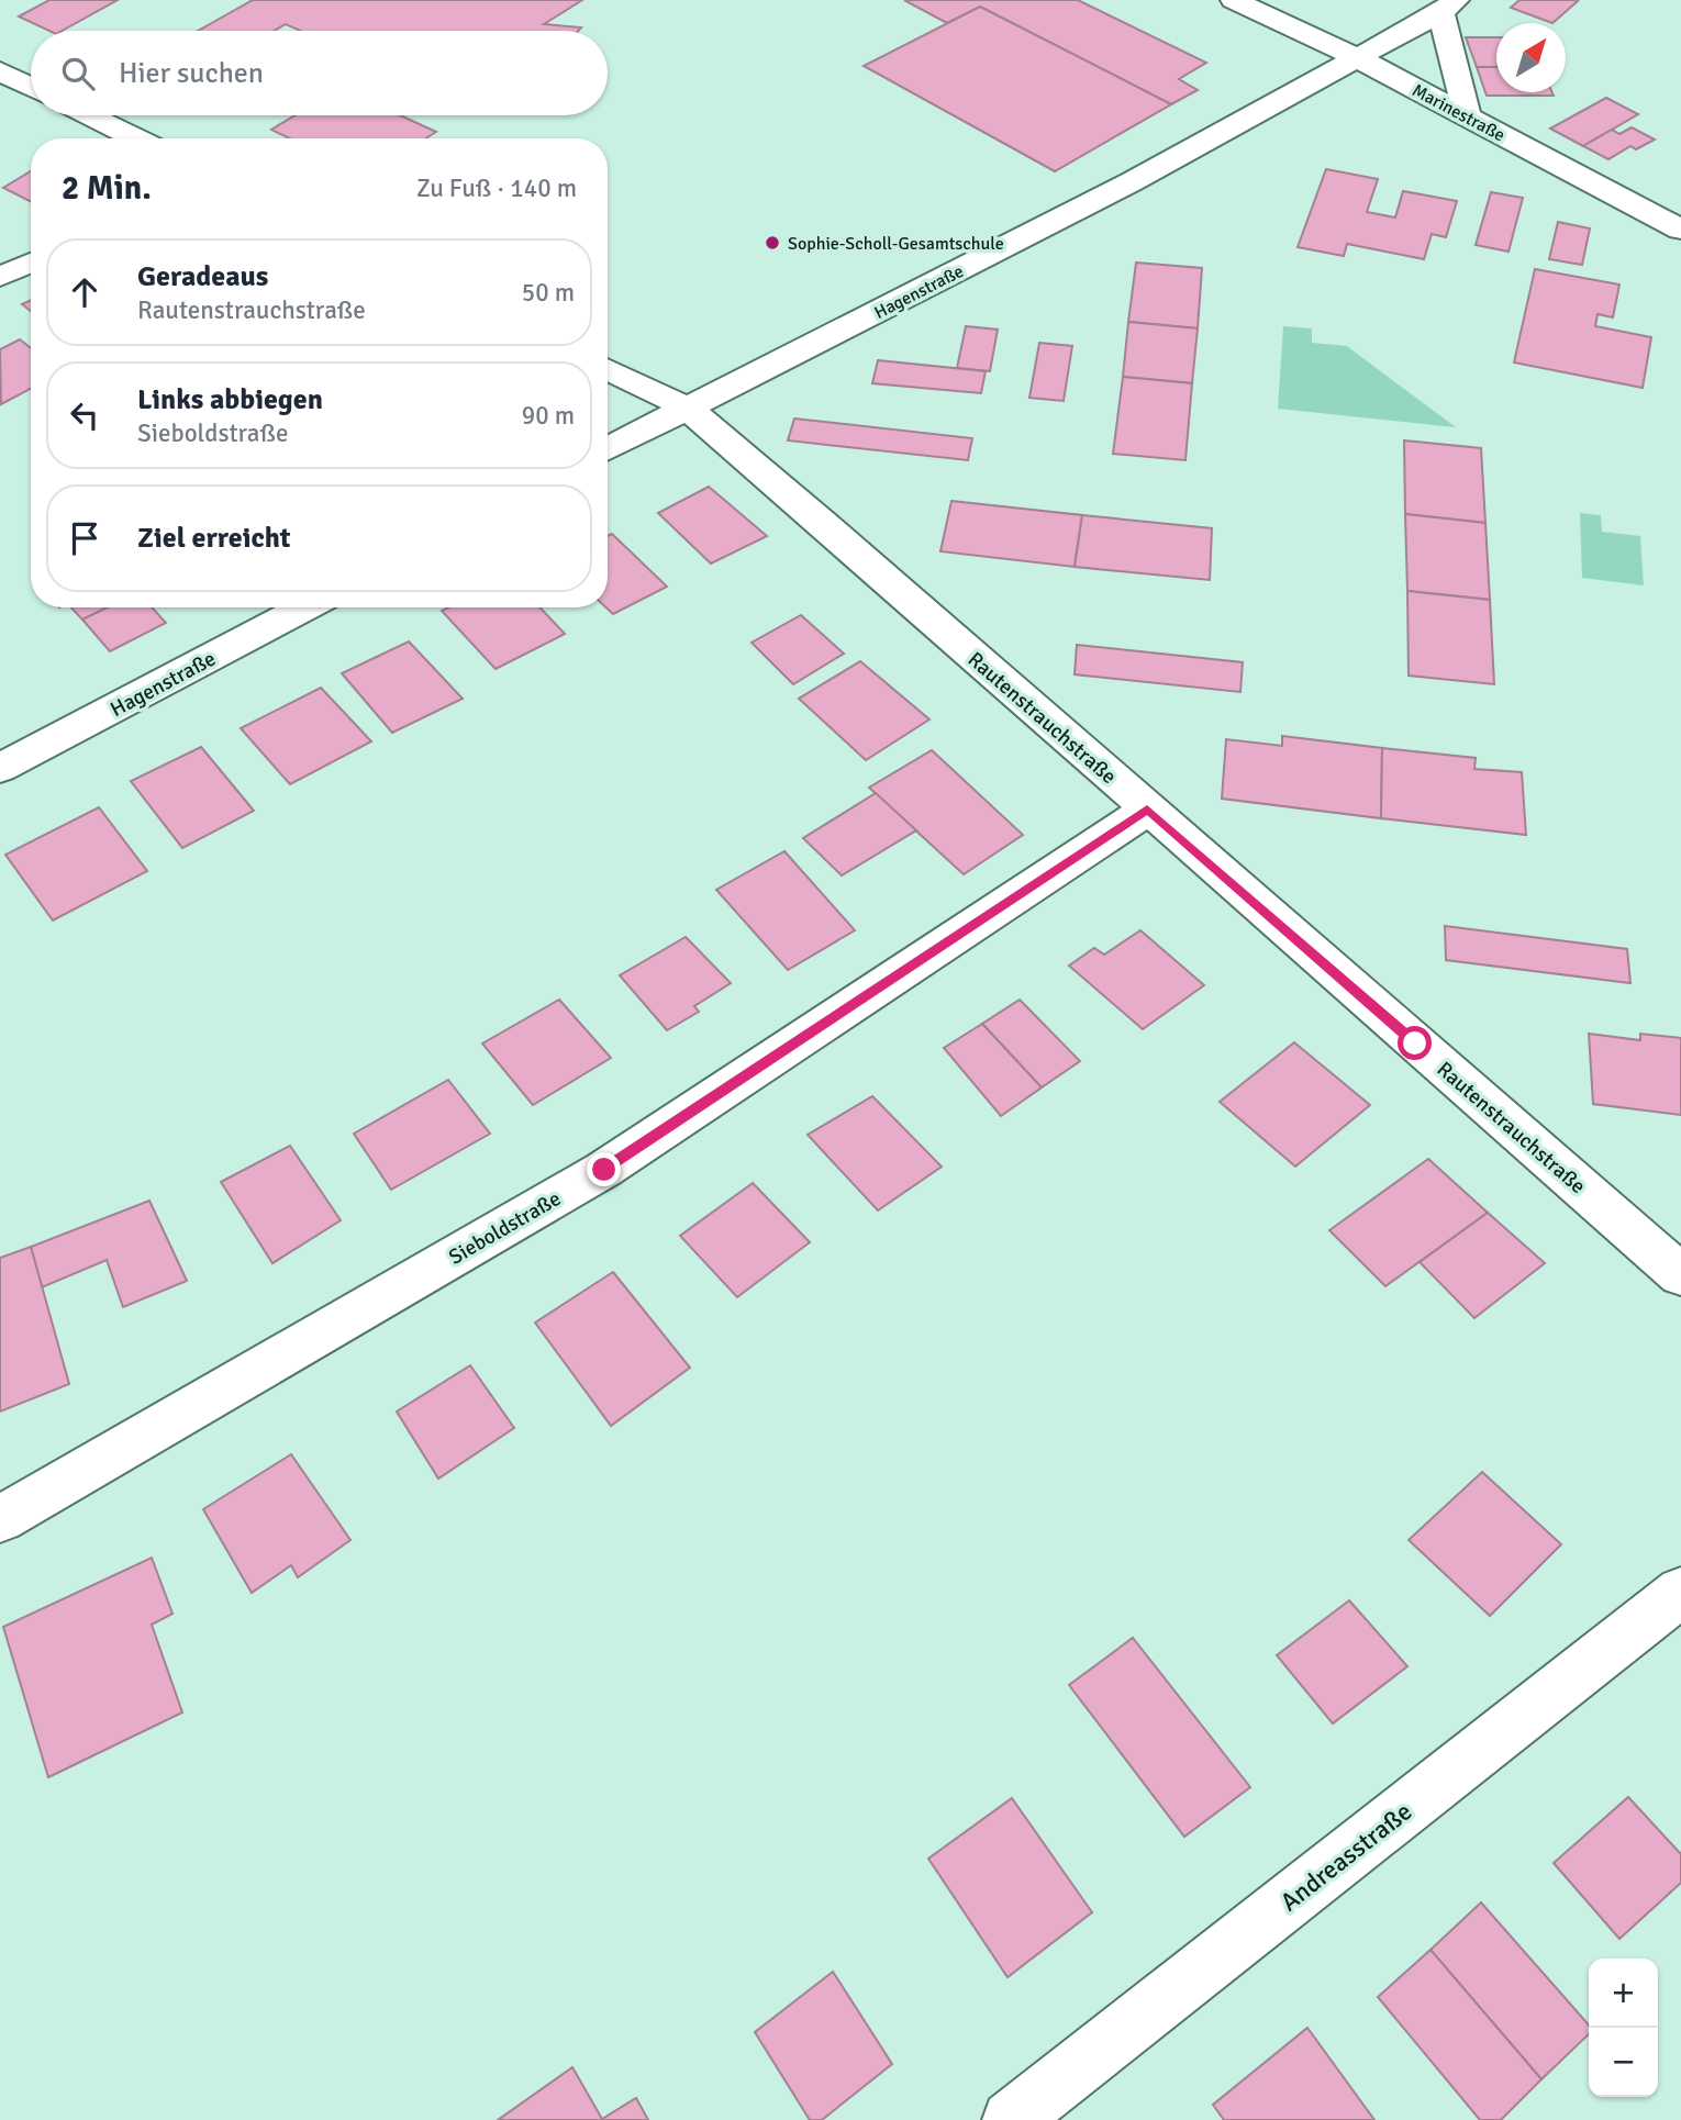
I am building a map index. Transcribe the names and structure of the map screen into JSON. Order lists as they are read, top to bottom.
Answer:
{
  "streets": {
    "street": [
      "Marinestraße",
      "Hagenstraße",
      "Rautenstrauchstraße",
      "Sieboldstraße",
      "Andreasstraße"
    ]
  },
  "crossings": [
    ["Marinestraße", "Hagenstraße"],
    ["Hagenstraße", "Rautenstrauchstraße"],
    ["Rautenstrauchstraße", "Sieboldstraße"]
  ],
  "places": ["Sophie-Scholl-Gesamtschule"],
  "north": "top right",
  "page": {
    "search": "Hier suchen",
    "heading": ["2 Min.", "Zu Fuß · 140 m"],
    "list": [
      ["Geradeaus", "Rautenstrauchstraße", "50 m"],
      ["Links abbiegen", "Sieboldstraße", "90 m"],
      "Ziel erreicht"
    ],
    "map_buttons": ["+", "−"]
  }
}
